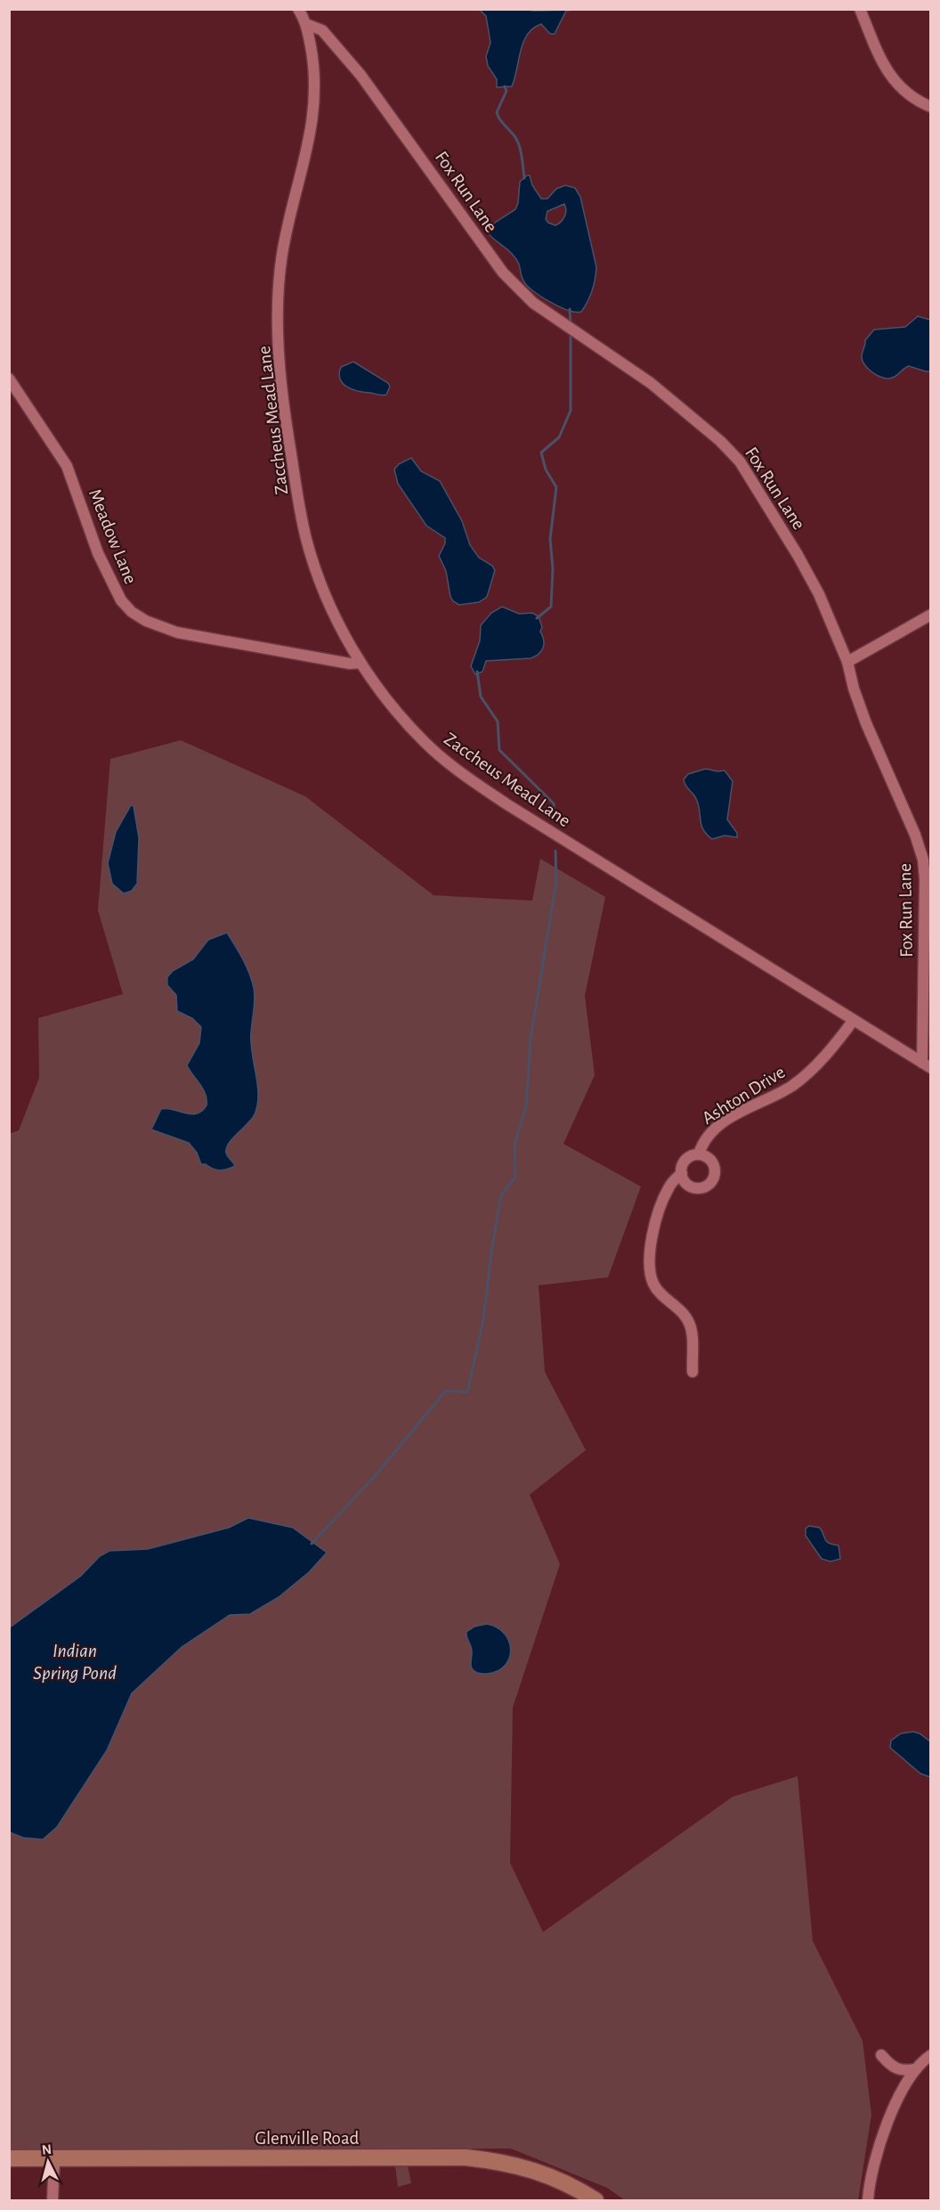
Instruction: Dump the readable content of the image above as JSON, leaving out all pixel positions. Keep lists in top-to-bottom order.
{
  "streets": {
    "main road": ["Glenville Road"],
    "street": [
      "Fox Run Lane",
      "Zaccheus Mead Lane",
      "Meadow Lane",
      "Ashton Drive"
    ]
  },
  "crossings": [
    ["Fox Run Lane", "Zaccheus Mead Lane"],
    ["Zaccheus Mead Lane", "Meadow Lane"],
    ["Zaccheus Mead Lane", "Ashton Drive"]
  ],
  "water": ["Indian Spring Pond"],
  "north": "top"
}
